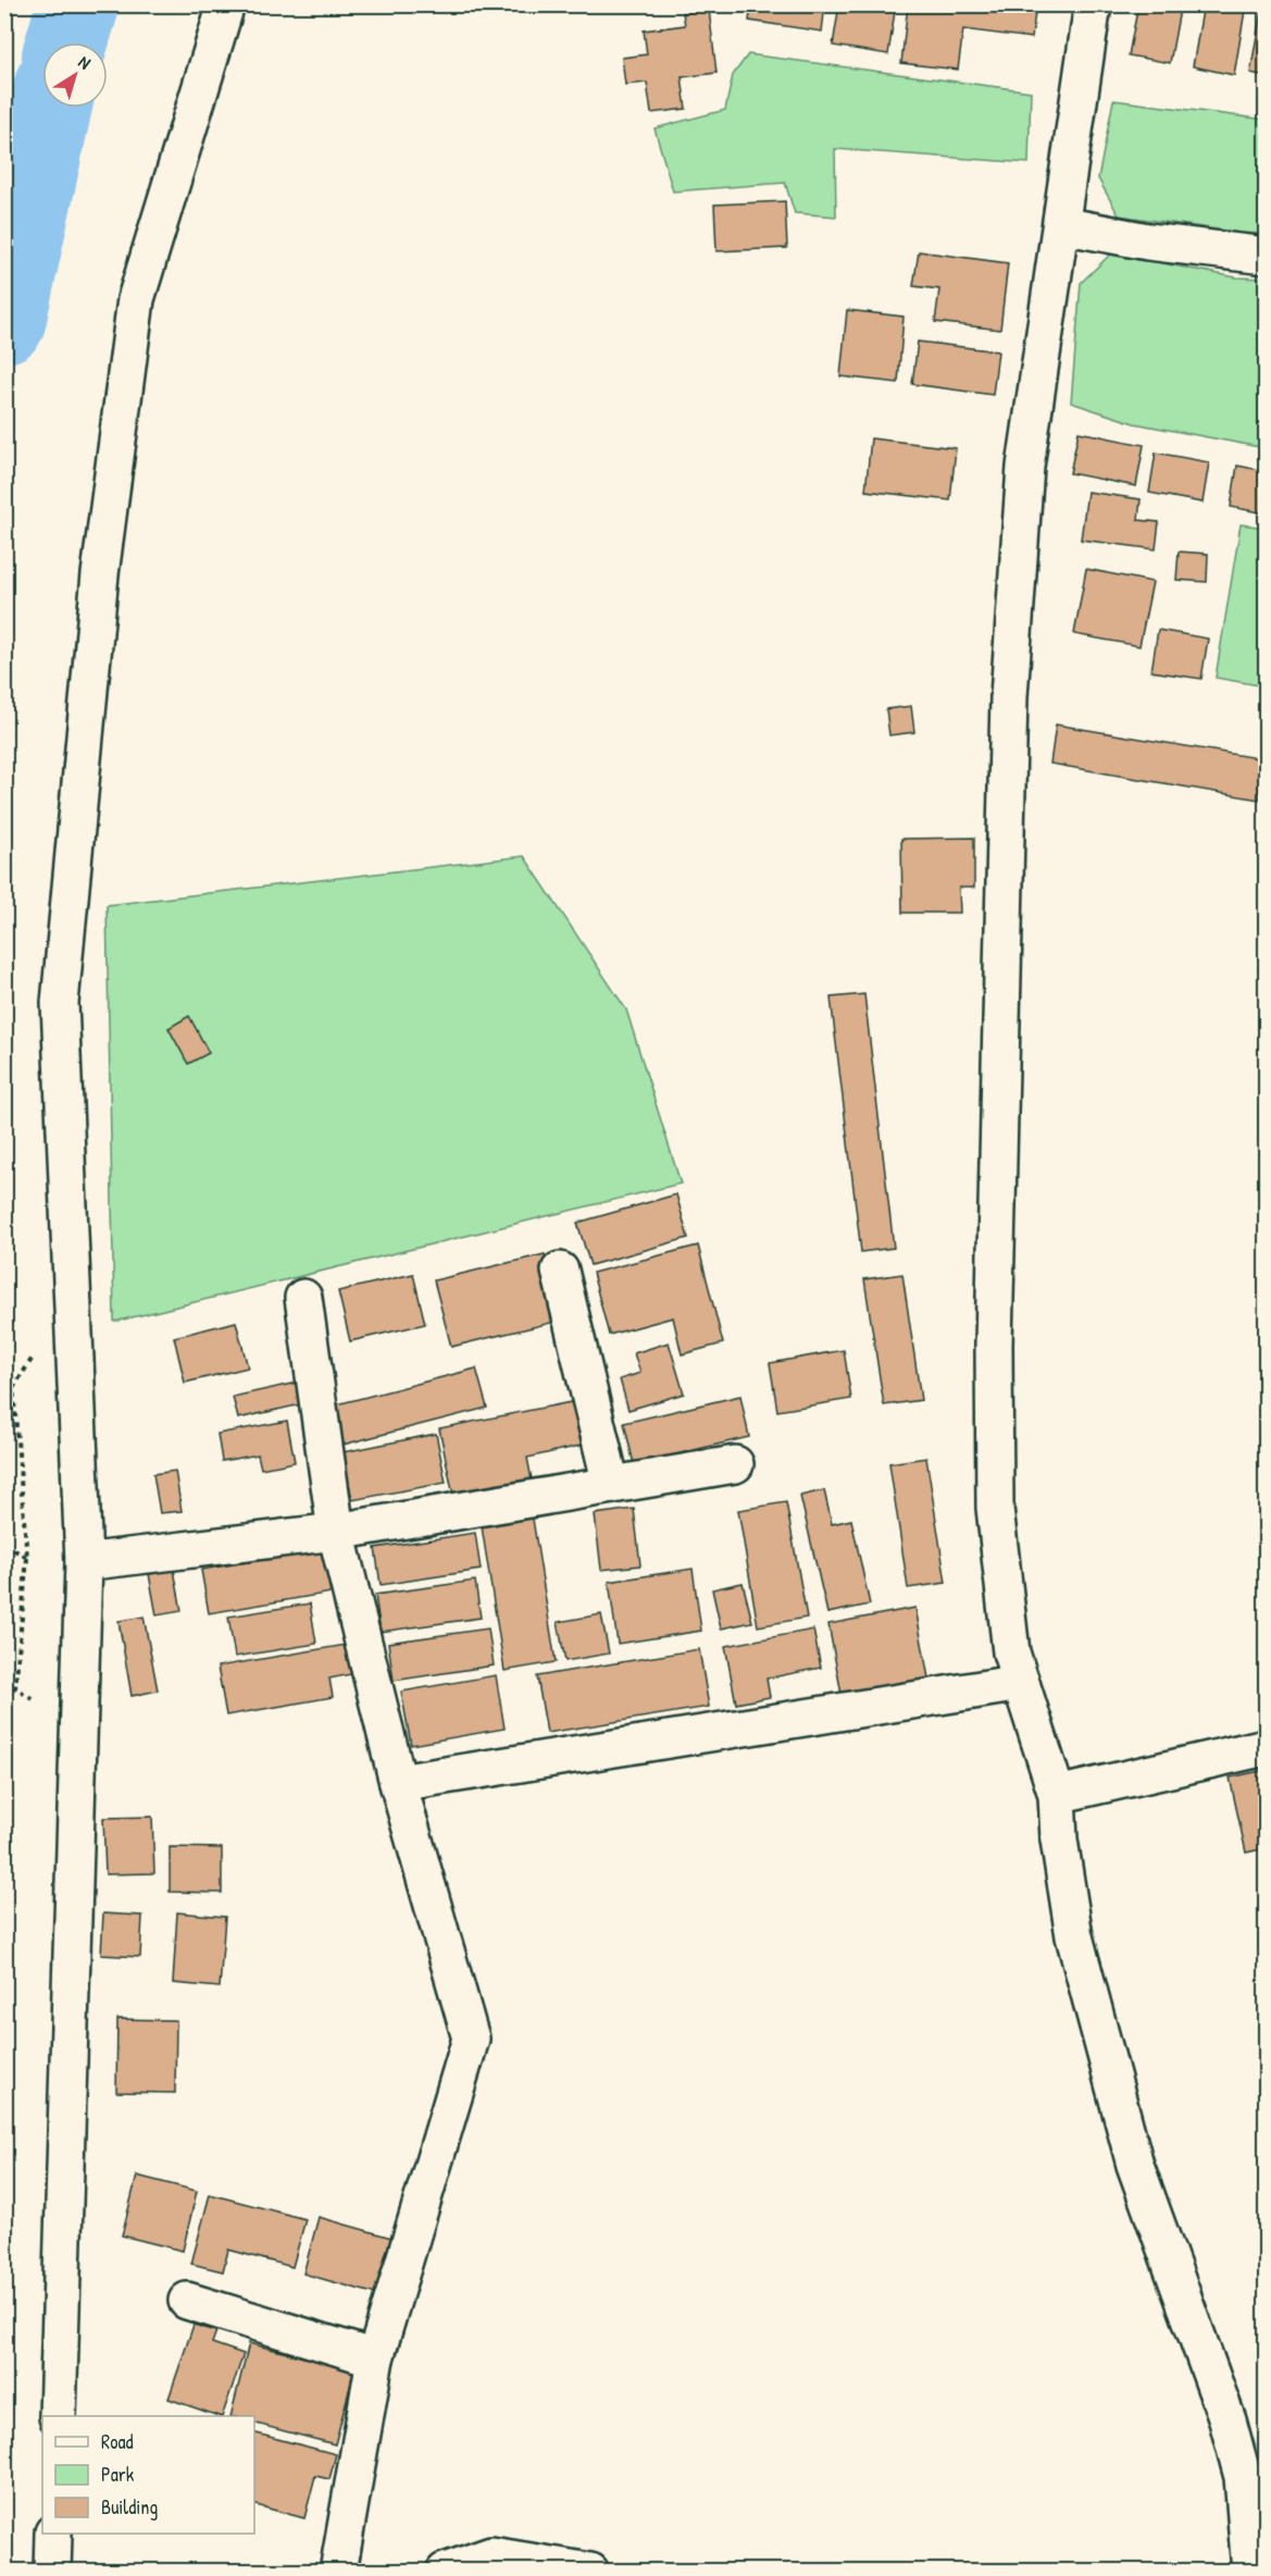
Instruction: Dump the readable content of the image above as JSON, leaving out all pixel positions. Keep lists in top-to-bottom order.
{
  "legend": ["Road", "Park", "Building"],
  "north": "top right"
}
